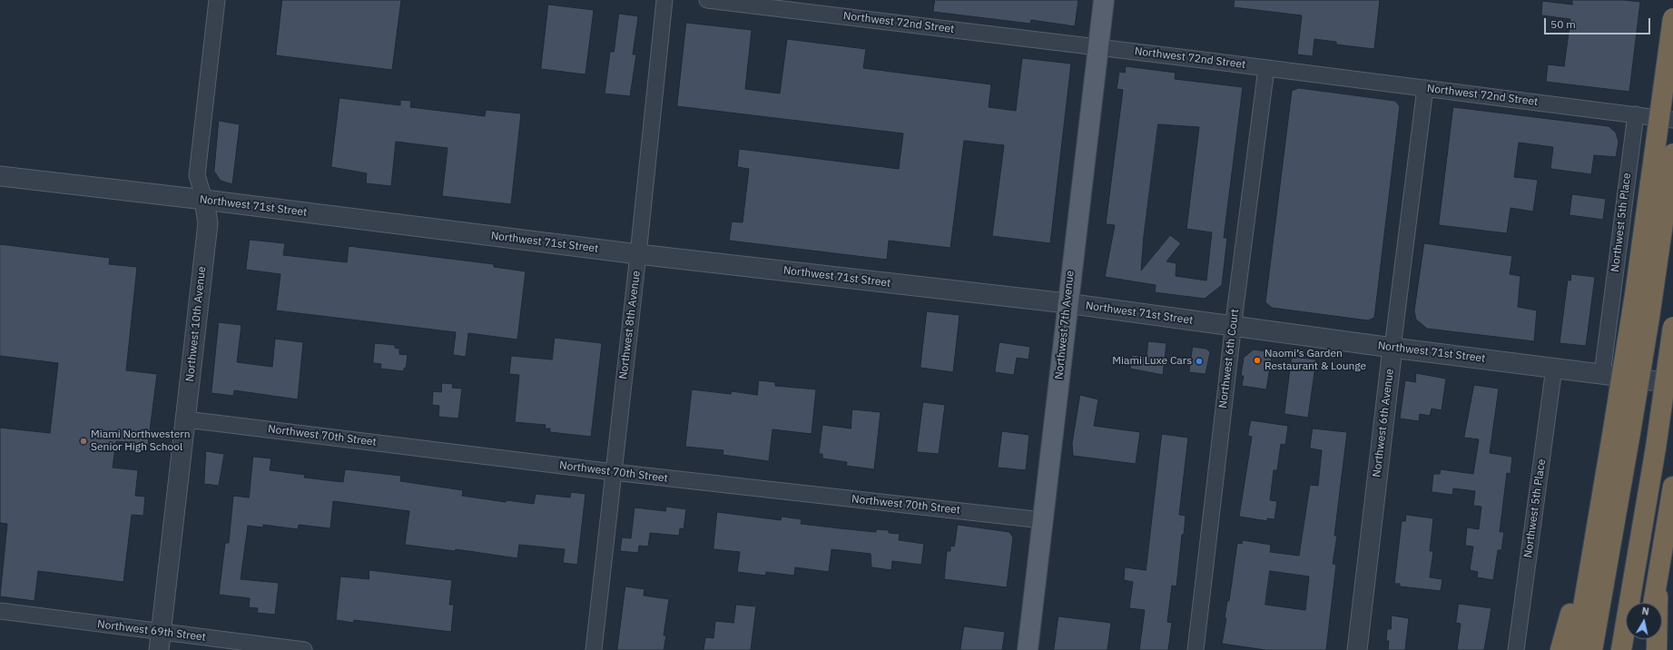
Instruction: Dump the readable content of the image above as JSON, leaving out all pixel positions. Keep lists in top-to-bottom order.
{
  "streets": {
    "main road": ["Northwest 7th Avenue"],
    "street": [
      "Northwest 72nd Street",
      "Northwest 71st Street",
      "Northwest 5th Place",
      "Northwest 10th Avenue",
      "Northwest 8th Avenue",
      "Northwest 6th Court",
      "Northwest 6th Avenue",
      "Northwest 70th Street",
      "Northwest 69th Street"
    ]
  },
  "crossings": [
    ["Northwest 72nd Street", "Northwest 5th Place"],
    ["Northwest 72nd Street", "Northwest 7th Avenue"],
    ["Northwest 72nd Street", "Northwest 6th Court"],
    ["Northwest 72nd Street", "Northwest 6th Avenue"],
    ["Northwest 71st Street", "Northwest 5th Place"],
    ["Northwest 71st Street", "Northwest 10th Avenue"],
    ["Northwest 71st Street", "Northwest 8th Avenue"],
    ["Northwest 71st Street", "Northwest 7th Avenue"],
    ["Northwest 71st Street", "Northwest 6th Court"],
    ["Northwest 71st Street", "Northwest 6th Avenue"],
    ["Northwest 10th Avenue", "Northwest 70th Street"],
    ["Northwest 10th Avenue", "Northwest 69th Street"],
    ["Northwest 8th Avenue", "Northwest 70th Street"],
    ["Northwest 7th Avenue", "Northwest 70th Street"]
  ],
  "places": ["Naomi’s Garden Restaurant & Lounge", "Miami Luxe Cars", "Miami Northwestern Senior High School"],
  "scale_bar": "50 m",
  "north": "top"
}
